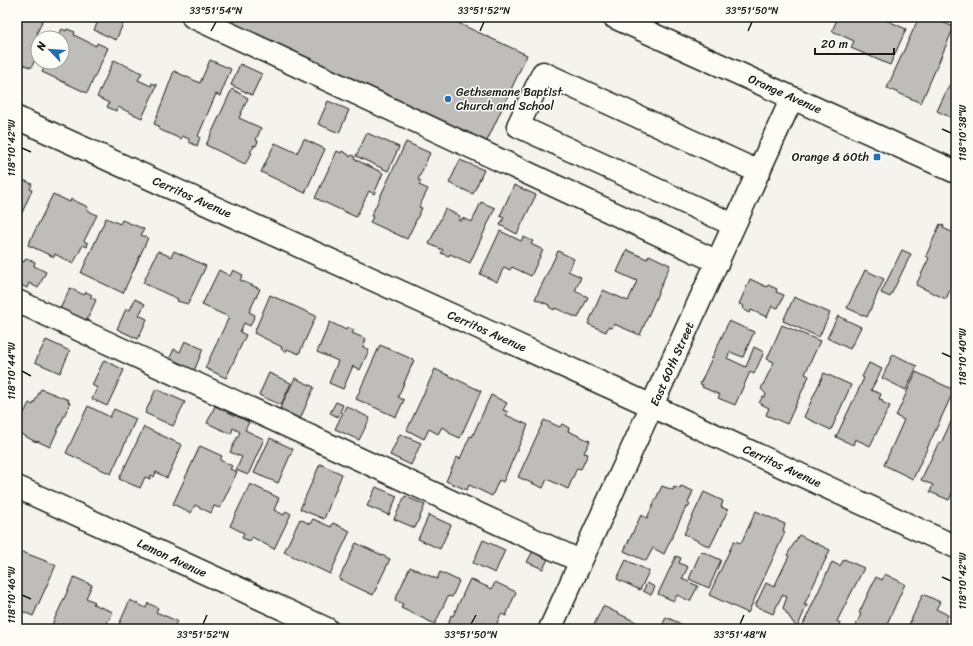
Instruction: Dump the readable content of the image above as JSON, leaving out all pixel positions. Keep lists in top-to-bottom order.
{
  "streets": {
    "street": [
      "Orange Avenue",
      "Cerritos Avenue",
      "East 60th Street",
      "Lemon Avenue"
    ]
  },
  "crossings": [
    ["Orange Avenue", "East 60th Street"],
    ["Cerritos Avenue", "East 60th Street"]
  ],
  "places": {
    "other": ["Gethsemane Baptist Church and School"],
    "transit": ["Orange & 60th"]
  },
  "scale_bar": "20 m",
  "north": "top left",
  "coordinates": [
    "33°51'54\"N",
    "33°51'52\"N",
    "33°51'50\"N",
    "118°10'38\"W",
    "118°10'42\"W",
    "118°10'40\"W",
    "118°10'44\"W",
    "118°10'46\"W",
    "33°51'48\"N"
  ]
}
